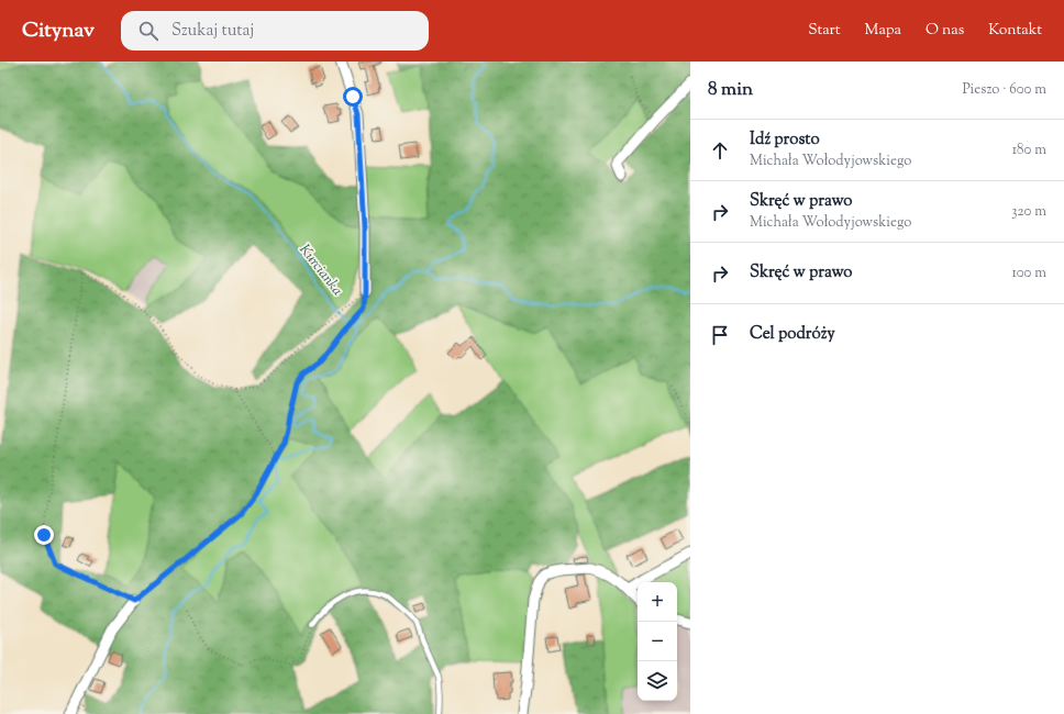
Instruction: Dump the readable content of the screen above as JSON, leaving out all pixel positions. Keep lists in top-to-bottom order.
{
  "water": ["Kurcianka"],
  "page": {
    "header": "Citynav",
    "search": "Szukaj tutaj",
    "nav": [
      "Start",
      "Mapa",
      "O nas",
      "Kontakt"
    ],
    "heading": ["8 min", "Pieszo · 600 m"],
    "list": [
      ["Idź prosto", "Michała Wołodyjowskiego", "180 m"],
      ["Skręć w prawo", "Michała Wołodyjowskiego", "320 m"],
      ["Skręć w prawo", "100 m"],
      "Cel podróży"
    ],
    "map_buttons": ["+", "−"]
  }
}
